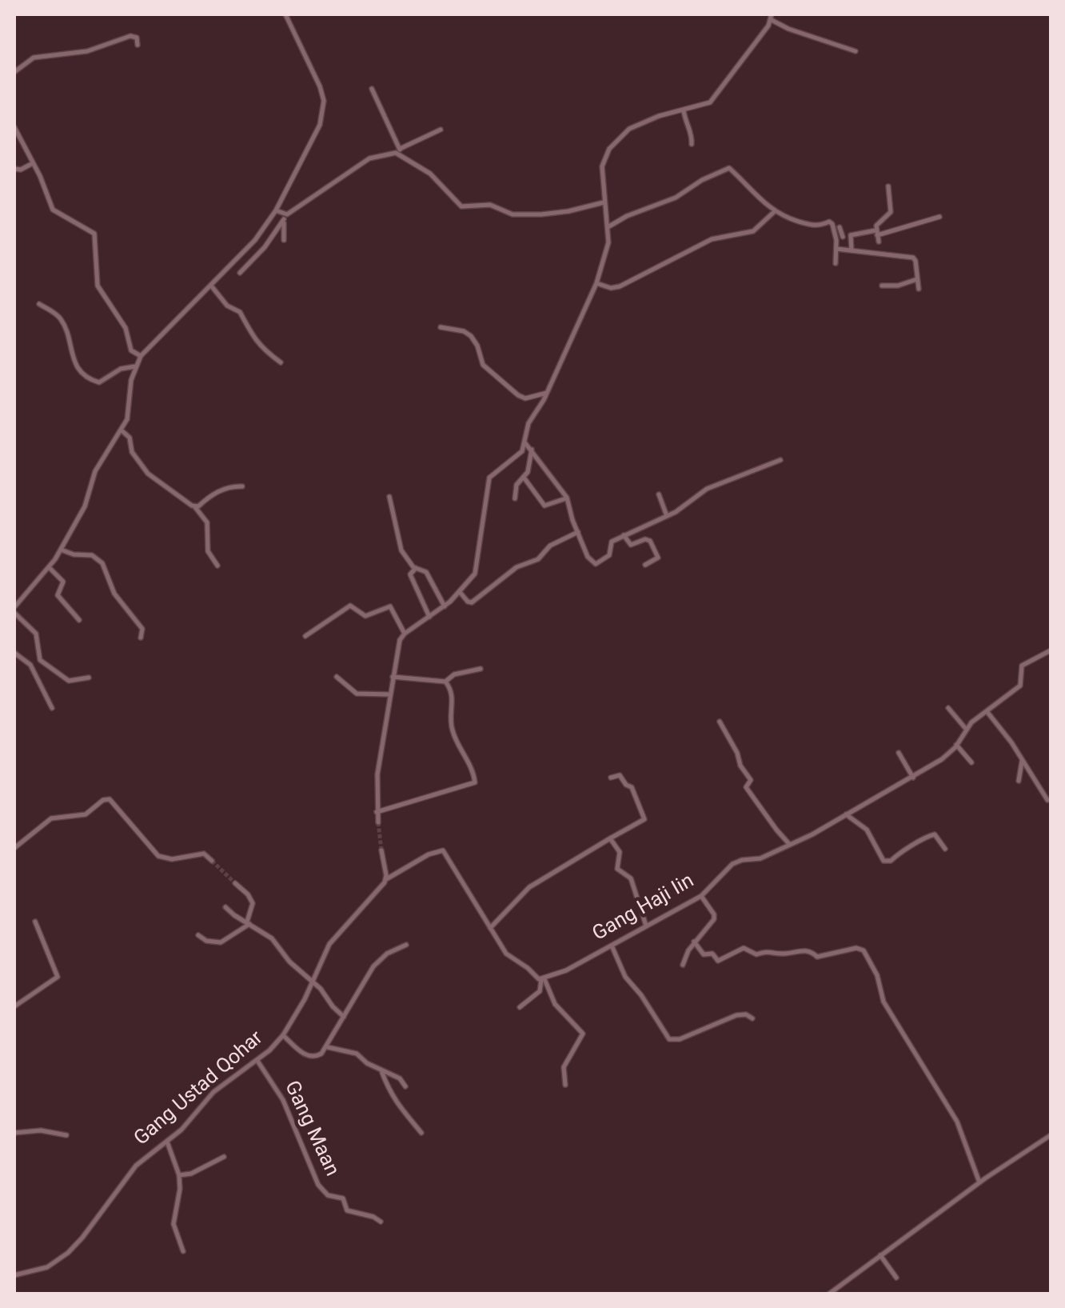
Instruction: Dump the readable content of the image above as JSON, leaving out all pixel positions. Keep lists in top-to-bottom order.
{
  "streets": {
    "street": ["Gang Haji Iin", "Gang Ustad Qohar", "Gang Maan"]
  },
  "crossings": [
    ["Gang Ustad Qohar", "Gang Maan"]
  ]
}
